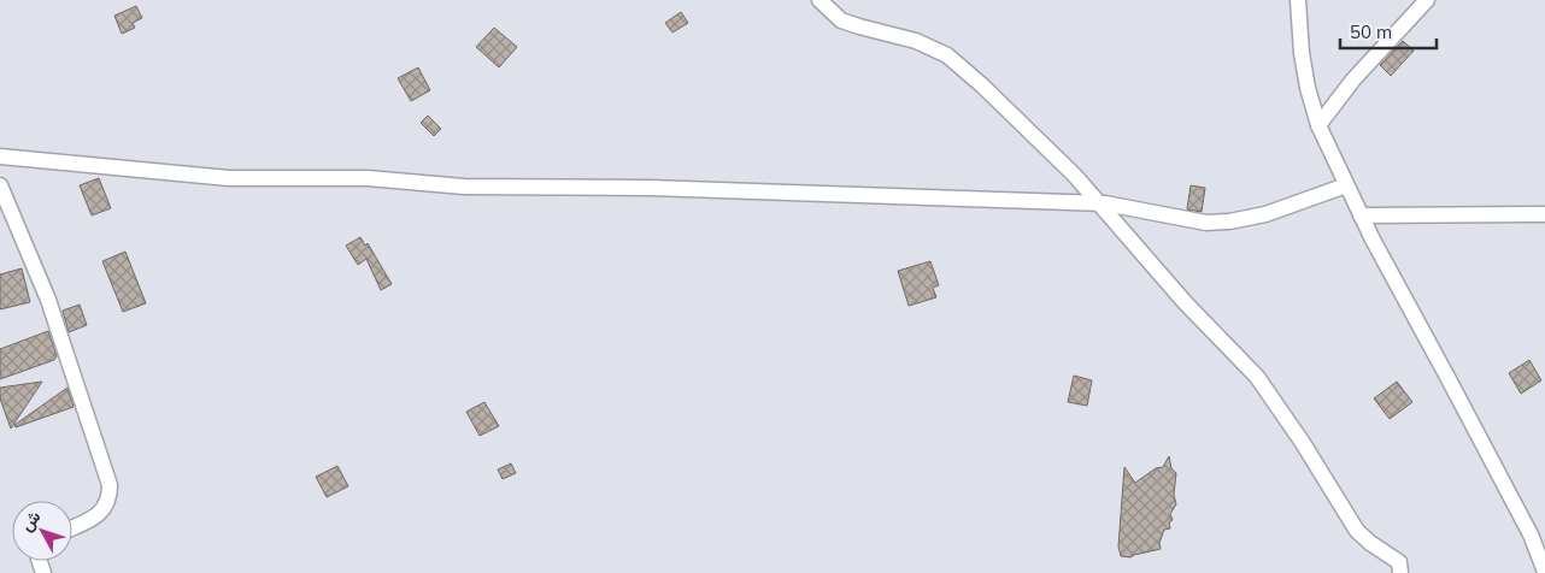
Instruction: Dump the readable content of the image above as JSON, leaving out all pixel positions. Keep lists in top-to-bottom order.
{
  "scale_bar": "50 m",
  "north": "top left"
}
